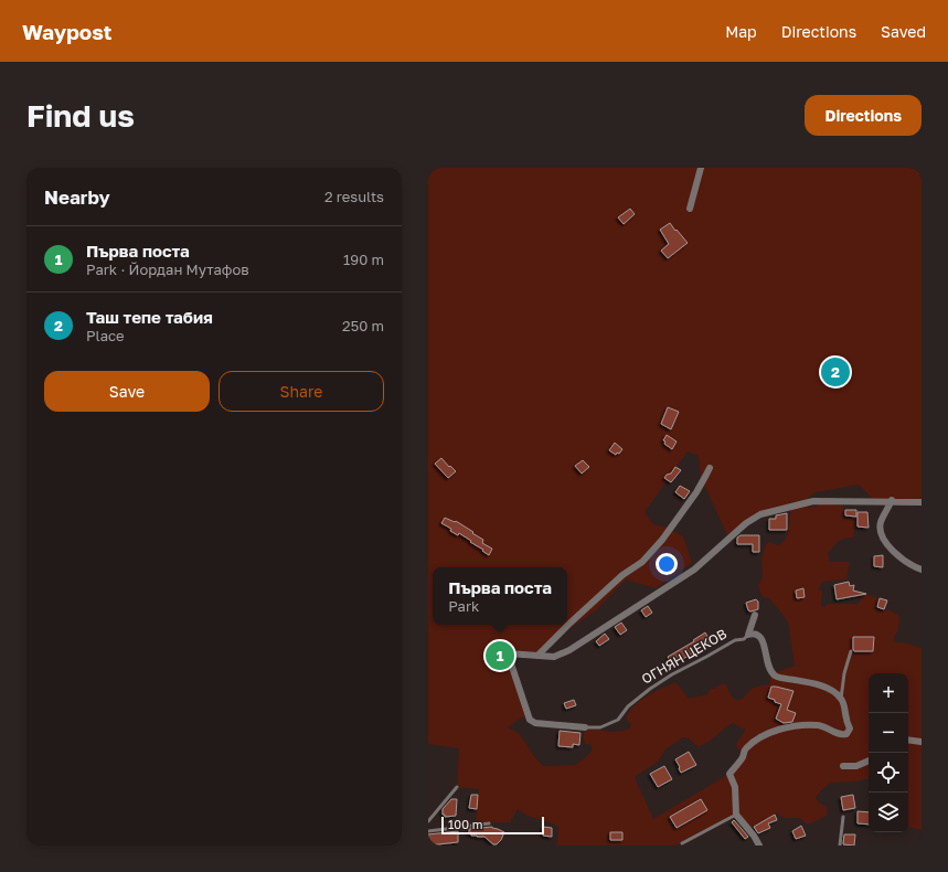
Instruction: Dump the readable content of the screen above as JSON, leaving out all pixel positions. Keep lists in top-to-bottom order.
{
  "streets": {
    "street": ["ОГНЯН ЦЕКОВ"]
  },
  "scale_bar": "100 m",
  "page": {
    "header": "Waypost",
    "nav": ["Map", "Directions", "Saved"],
    "buttons": [
      "Directions",
      ["Save", "Share"]
    ],
    "title": "Find us",
    "heading": ["Nearby", "2 results"],
    "list": [
      {
        "mark": "1",
        "name": "Първа поста",
        "note": "Park · Йордан Мутафов",
        "value": "190 m"
      },
      {
        "mark": "2",
        "name": "Таш тепе табия",
        "note": "Place",
        "value": "250 m"
      }
    ],
    "pins": ["2", "1"],
    "popup": ["Първа поста", "Park"],
    "map_buttons": ["+", "−"],
    "scale": "100 m"
  }
}
